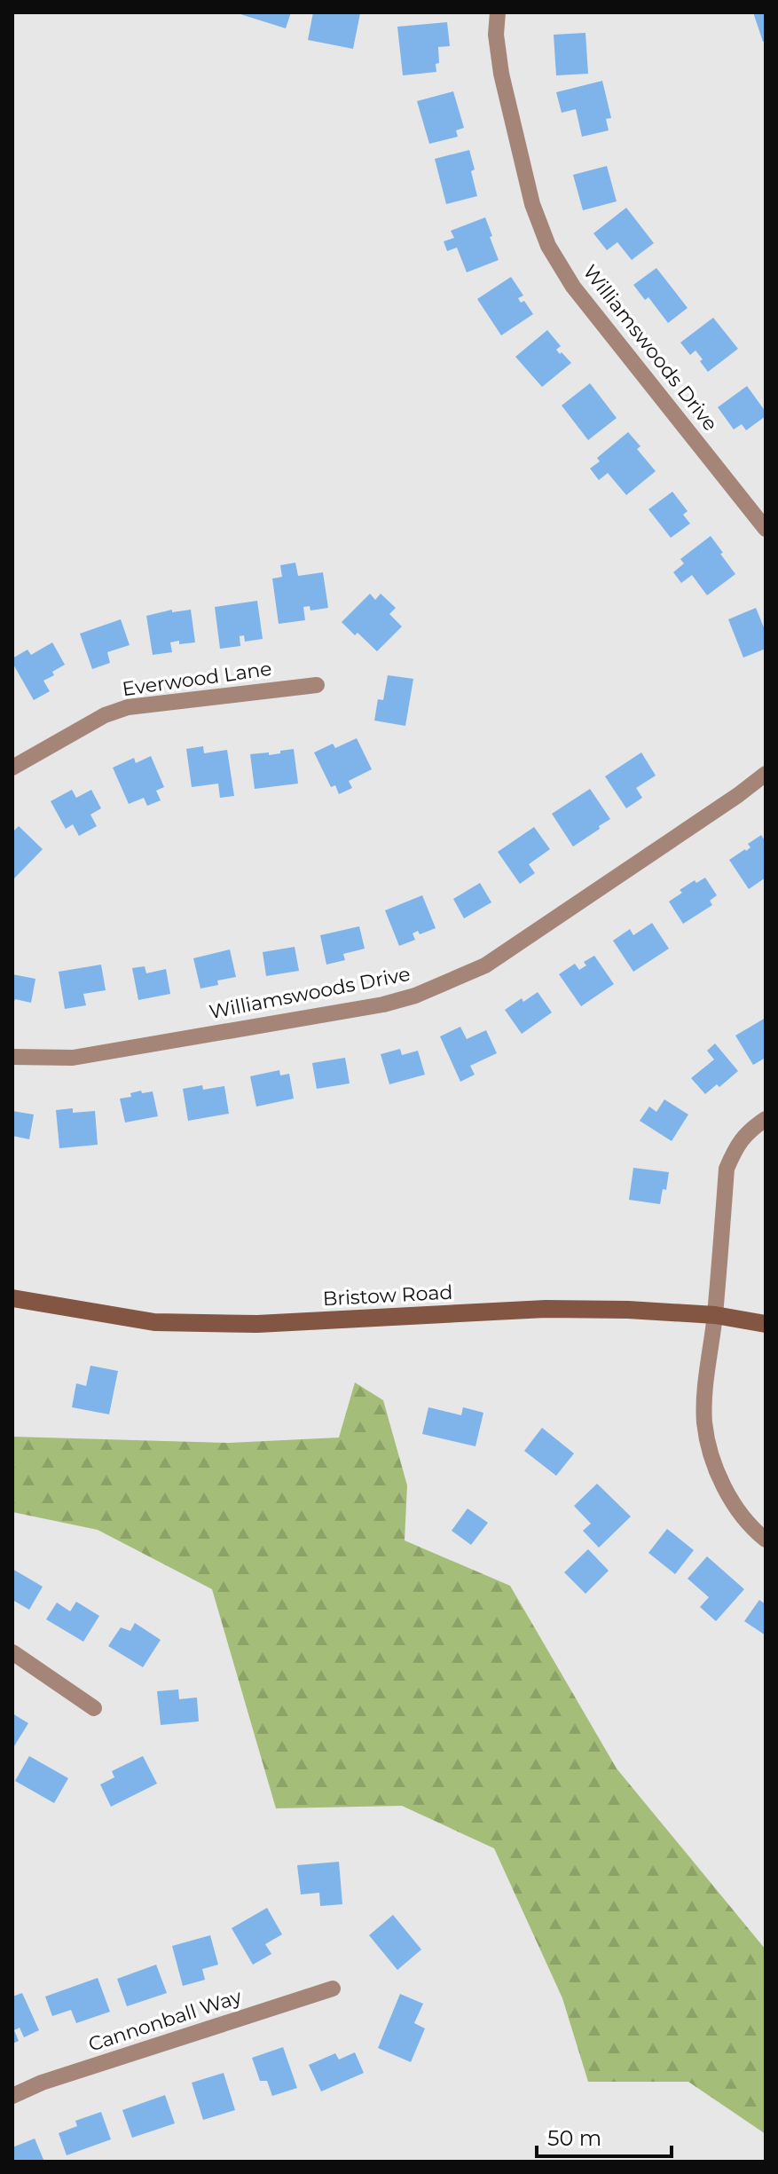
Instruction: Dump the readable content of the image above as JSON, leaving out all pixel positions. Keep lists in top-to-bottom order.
{
  "streets": {
    "main road": ["Bristow Road"],
    "street": ["Williamswoods Drive", "Everwood Lane", "Cannonball Way"]
  },
  "scale_bar": "50 m"
}
